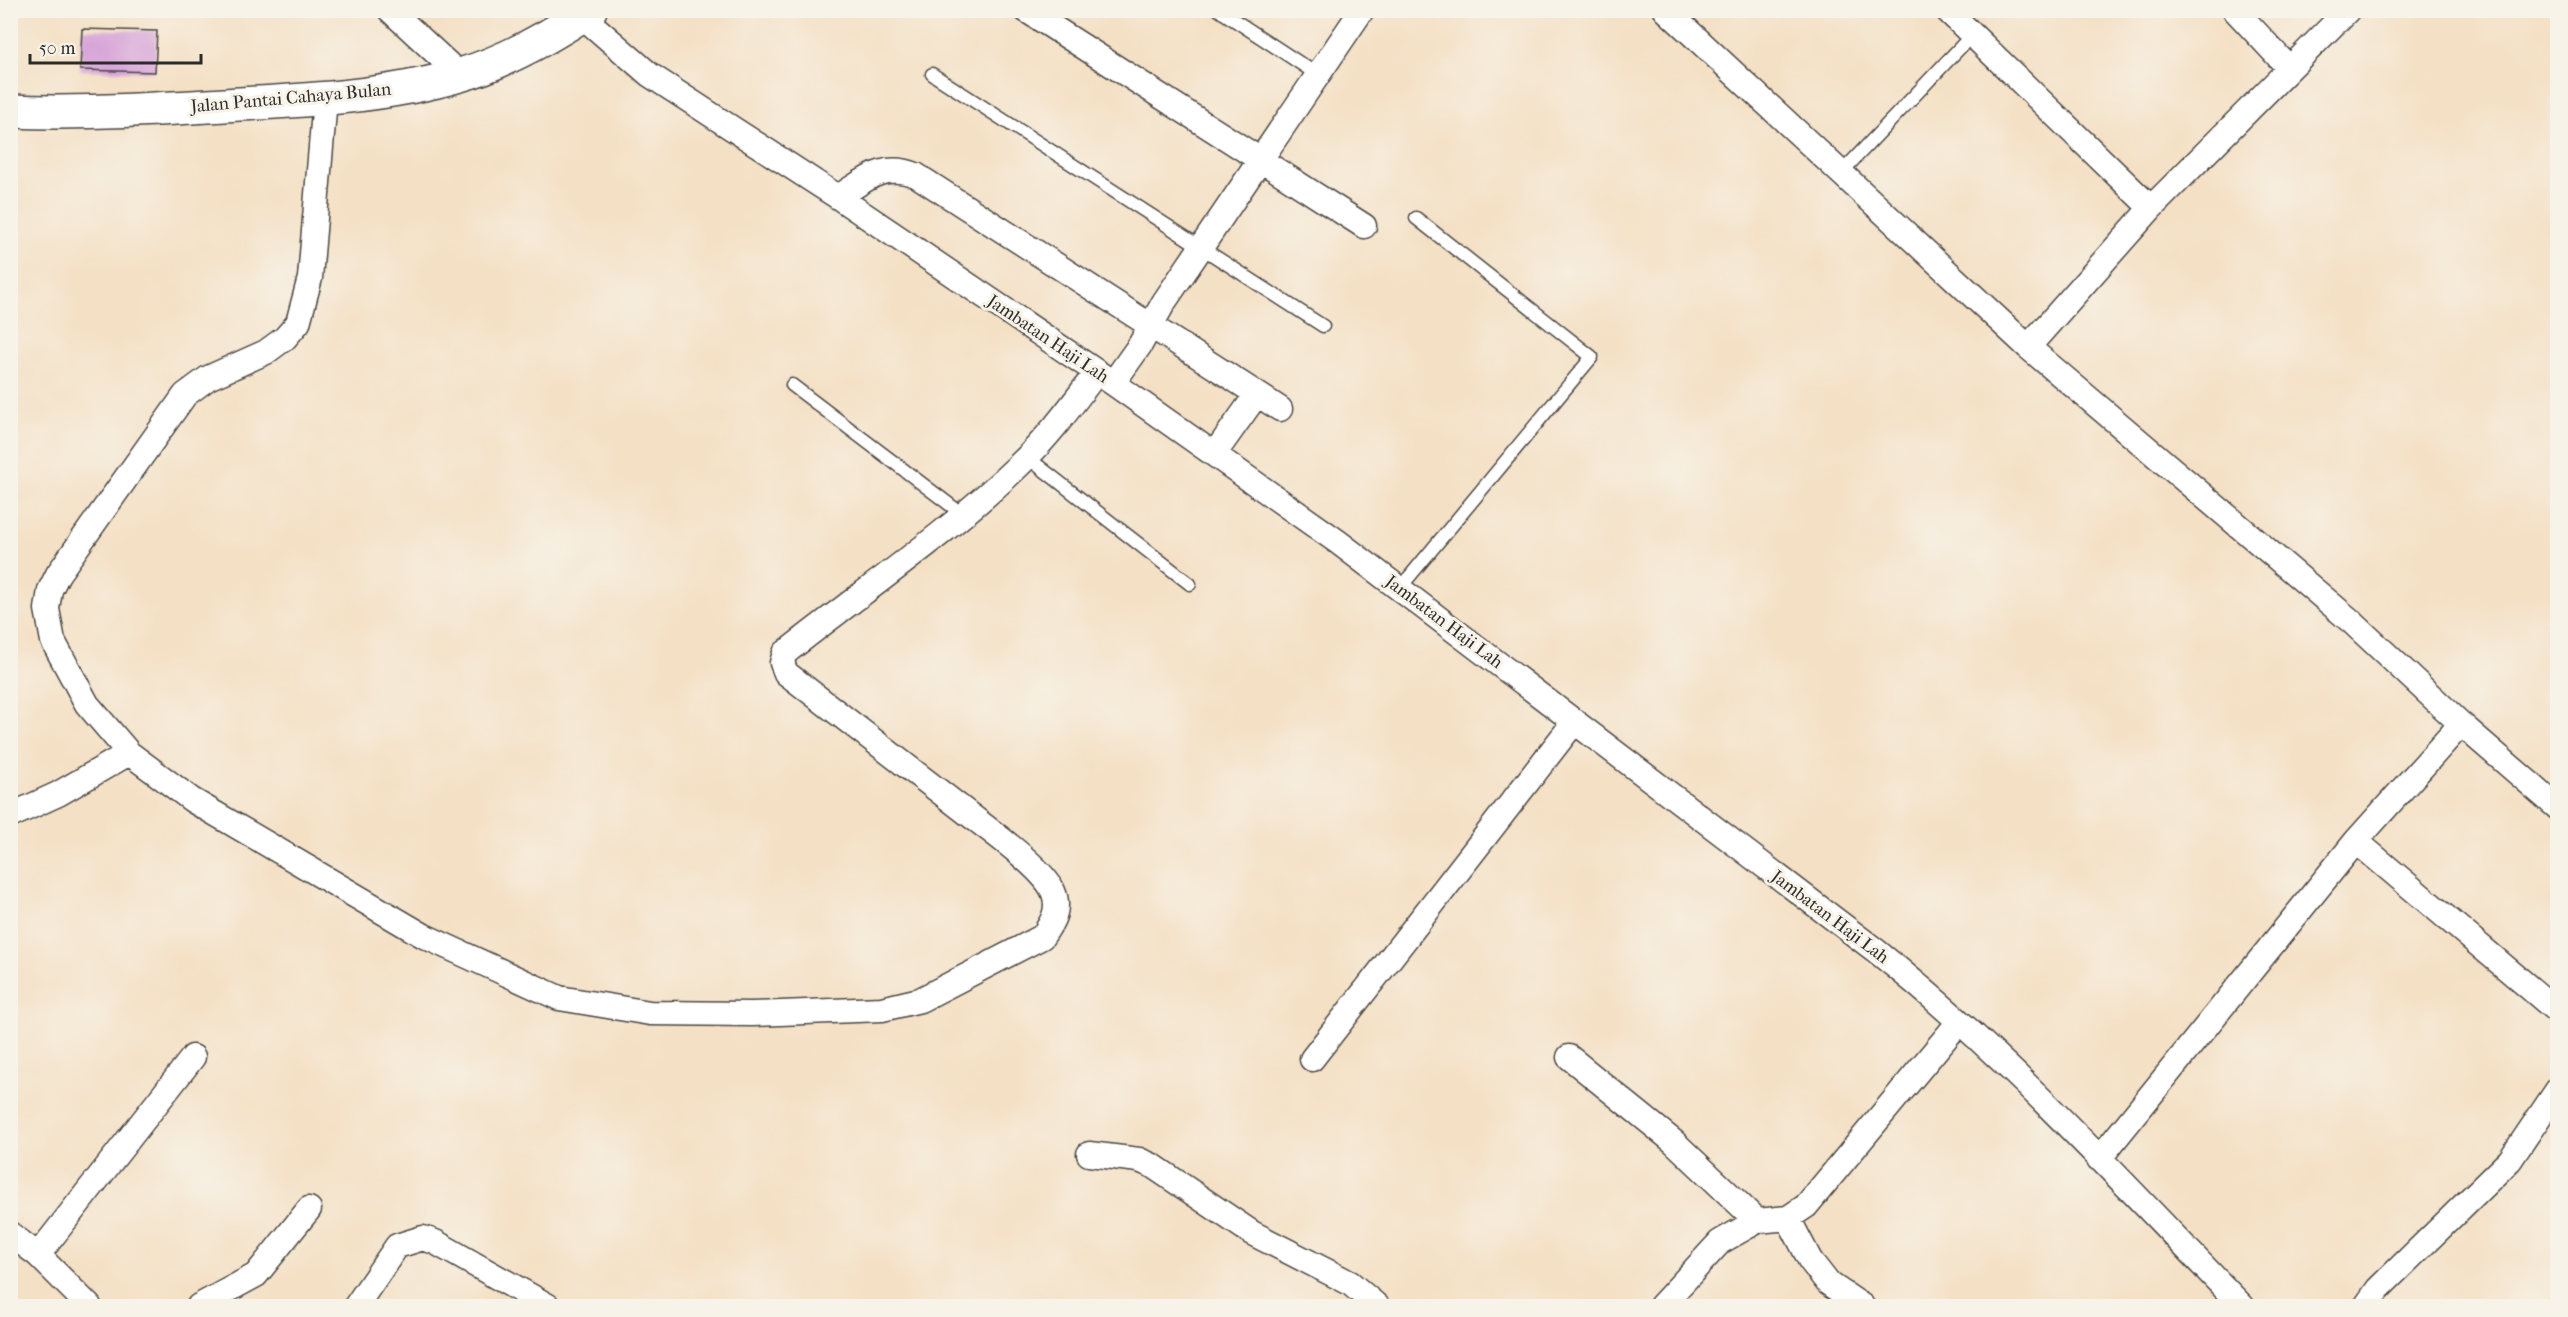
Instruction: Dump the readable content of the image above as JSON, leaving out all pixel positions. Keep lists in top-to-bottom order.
{
  "streets": {
    "street": ["Jalan Pantai Cahaya Bulan", "Jambatan Haji Lah"]
  },
  "crossings": [
    ["Jalan Pantai Cahaya Bulan", "Jambatan Haji Lah"]
  ],
  "scale_bar": "50 m"
}
